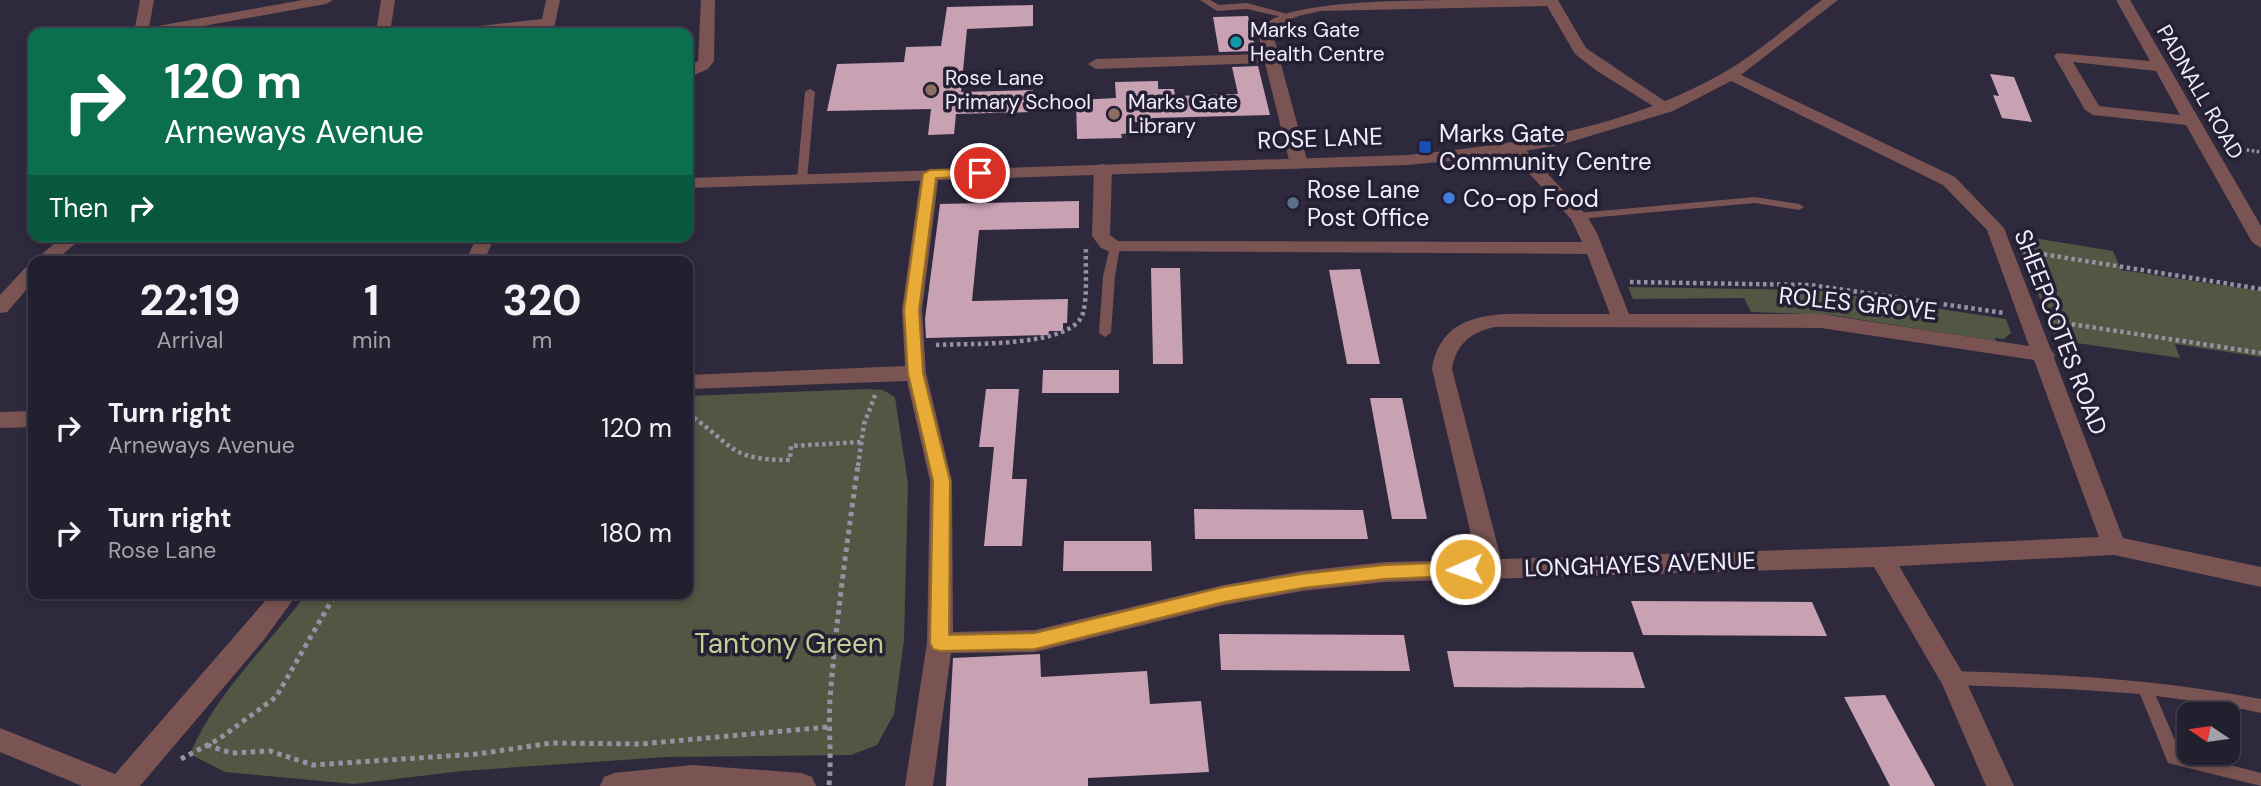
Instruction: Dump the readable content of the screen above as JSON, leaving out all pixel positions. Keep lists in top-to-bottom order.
{
  "streets": {
    "street": [
      "PADNALL ROAD",
      "ROSE LANE",
      "ROLES GROVE",
      "SHEEPCOTES ROAD",
      "LONGHAYES AVENUE"
    ]
  },
  "crossings": [
    ["ROSE LANE", "SHEEPCOTES ROAD"],
    ["ROLES GROVE", "SHEEPCOTES ROAD"],
    ["ROLES GROVE", "LONGHAYES AVENUE"],
    ["SHEEPCOTES ROAD", "LONGHAYES AVENUE"]
  ],
  "parks": ["Tantony Green"],
  "places": {
    "other": [
      "Marks Gate Health Centre",
      "Rose Lane Primary School",
      "Marks Gate Library",
      "Co-op Food",
      "Rose Lane Post Office"
    ],
    "transit": ["Marks Gate Community Centre"]
  },
  "north": "left",
  "page": {
    "turn": ["120 m", "Arneways Avenue"],
    "then": "Then",
    "eta": [
      "22:19",
      "Arrival",
      "1",
      "min",
      "320",
      "m"
    ],
    "list": [
      {
        "name": "Turn right",
        "note": "Arneways Avenue",
        "value": "120 m"
      },
      {
        "name": "Turn right",
        "note": "Rose Lane",
        "value": "180 m"
      }
    ]
  }
}
